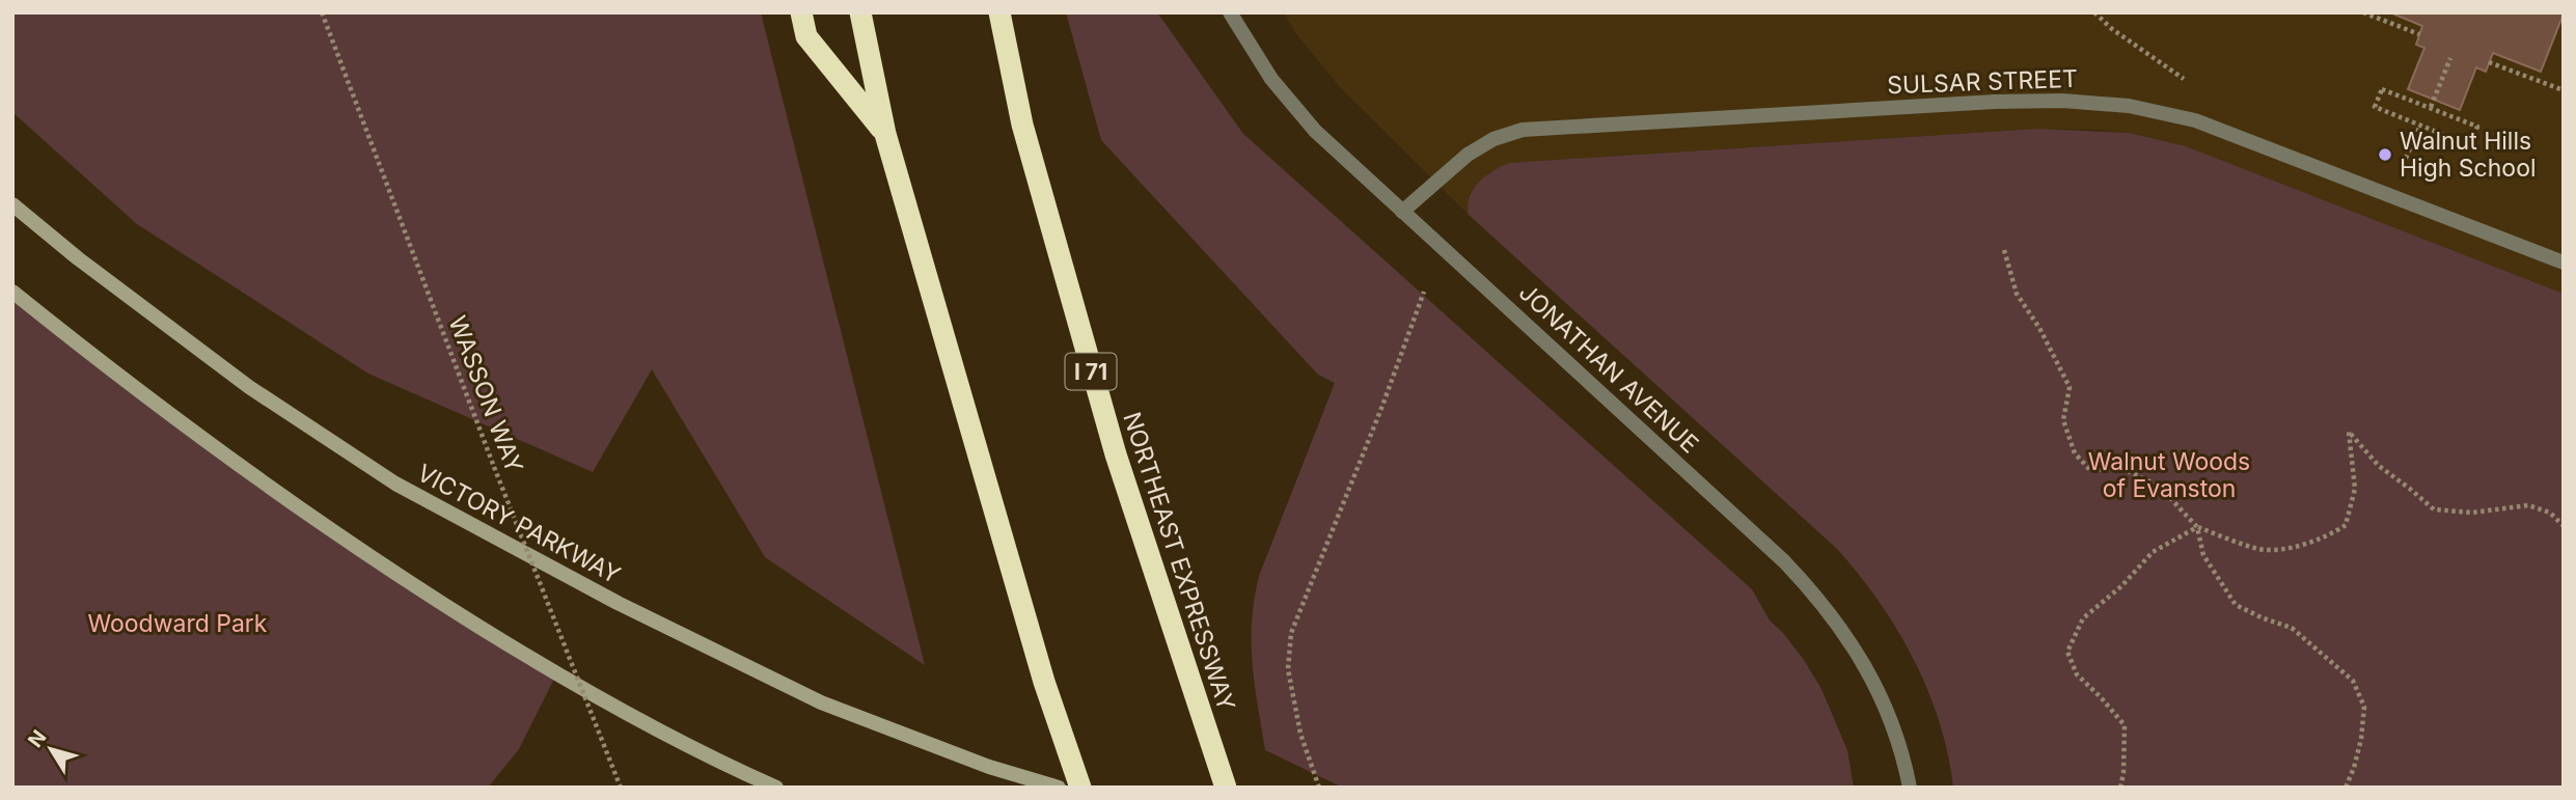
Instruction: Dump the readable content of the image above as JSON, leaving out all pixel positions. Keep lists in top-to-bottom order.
{
  "streets": {
    "highway": ["I 71", "NORTHEAST EXPRESSWAY"],
    "street": ["SULSAR STREET", "JONATHAN AVENUE", "VICTORY PARKWAY"],
    "path": ["WASSON WAY"]
  },
  "crossings": [
    ["SULSAR STREET", "JONATHAN AVENUE"]
  ],
  "parks": ["Walnut Woods of Evanston", "Woodward Park"],
  "places": ["Walnut Hills High School"],
  "north": "top left"
}
